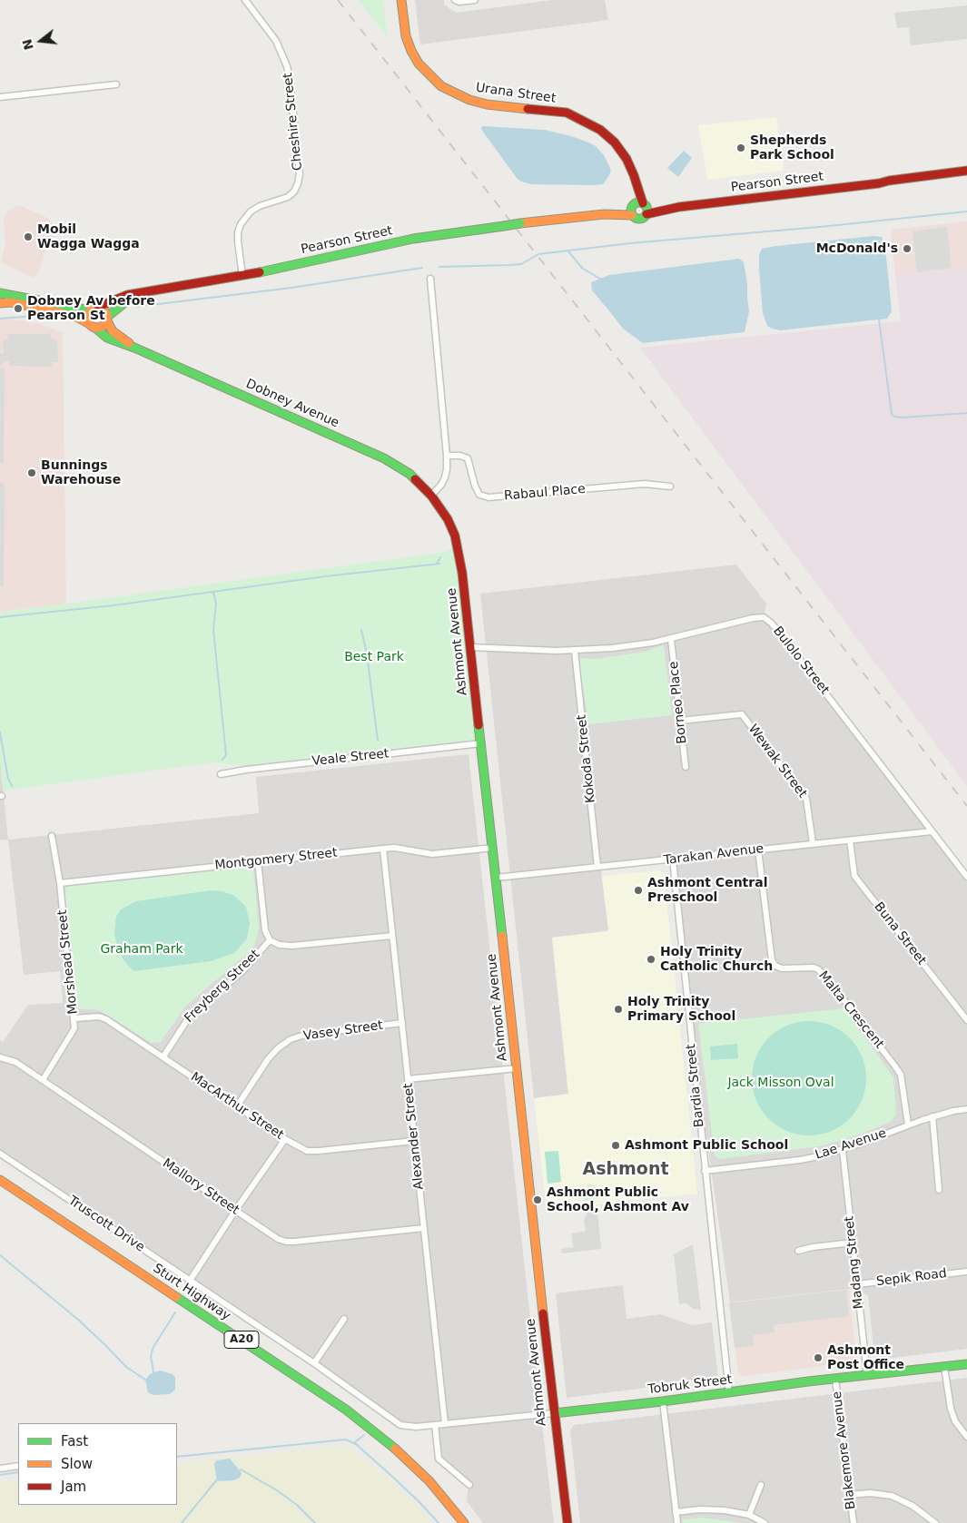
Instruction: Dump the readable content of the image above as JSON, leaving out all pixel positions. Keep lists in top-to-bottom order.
{
  "streets": {
    "main road": [
      "Urana Street",
      "Pearson Street",
      "Dobney Avenue",
      "Ashmont Avenue",
      "Sturt Highway",
      "A20",
      "Tobruk Street"
    ],
    "street": [
      "Cheshire Street",
      "Rabaul Place",
      "Bulolo Street",
      "Borneo Place",
      "Veale Street",
      "Kokoda Street",
      "Wewak Street",
      "Tarakan Avenue",
      "Montgomery Street",
      "Buna Street",
      "Morshead Street",
      "Freyberg Street",
      "Malta Crescent",
      "Vasey Street",
      "Bardia Street",
      "MacArthur Street",
      "Alexander Street",
      "Lae Avenue",
      "Mallory Street",
      "Truscott Drive",
      "Madang Street",
      "Sepik Road",
      "Blakemore Avenue"
    ]
  },
  "crossings": [
    ["Urana Street", "Pearson Street"],
    ["Cheshire Street", "Pearson Street"],
    ["Pearson Street", "Dobney Avenue"],
    ["Dobney Avenue", "Ashmont Avenue"],
    ["Ashmont Avenue", "Bulolo Street"],
    ["Ashmont Avenue", "Veale Street"],
    ["Ashmont Avenue", "Tarakan Avenue"],
    ["Ashmont Avenue", "Montgomery Street"],
    ["Ashmont Avenue", "Tobruk Street"],
    ["Bulolo Street", "Borneo Place"],
    ["Bulolo Street", "Kokoda Street"],
    ["Bulolo Street", "Tarakan Avenue"],
    ["Borneo Place", "Wewak Street"],
    ["Kokoda Street", "Tarakan Avenue"],
    ["Wewak Street", "Tarakan Avenue"],
    ["Tarakan Avenue", "Buna Street"],
    ["Tarakan Avenue", "Malta Crescent"],
    ["Tarakan Avenue", "Bardia Street"],
    ["Montgomery Street", "Morshead Street"],
    ["Montgomery Street", "Freyberg Street"],
    ["Montgomery Street", "Alexander Street"],
    ["Morshead Street", "MacArthur Street"],
    ["Morshead Street", "Mallory Street"],
    ["Freyberg Street", "MacArthur Street"],
    ["Malta Crescent", "Lae Avenue"],
    ["Vasey Street", "MacArthur Street"],
    ["Vasey Street", "Alexander Street"],
    ["Bardia Street", "Lae Avenue"],
    ["Bardia Street", "Tobruk Street"],
    ["MacArthur Street", "Alexander Street"],
    ["Alexander Street", "Mallory Street"],
    ["Alexander Street", "Tobruk Street"],
    ["Lae Avenue", "Madang Street"],
    ["Truscott Drive", "Tobruk Street"],
    ["Madang Street", "Sepik Road"],
    ["Madang Street", "Tobruk Street"],
    ["Tobruk Street", "Blakemore Avenue"]
  ],
  "districts": ["Ashmont"],
  "parks": ["Best Park", "Graham Park", "Jack Misson Oval"],
  "places": [
    "Shepherds Park School",
    "Mobil Wagga Wagga",
    "McDonald's",
    "Dobney Av before Pearson St",
    "Bunnings Warehouse",
    "Ashmont Central Preschool",
    "Holy Trinity Catholic Church",
    "Holy Trinity Primary School",
    "Ashmont Public School",
    "Ashmont Public School, Ashmont Av",
    "Ashmont Post Office"
  ],
  "legend": ["Fast", "Slow", "Jam"],
  "north": "left"
}
